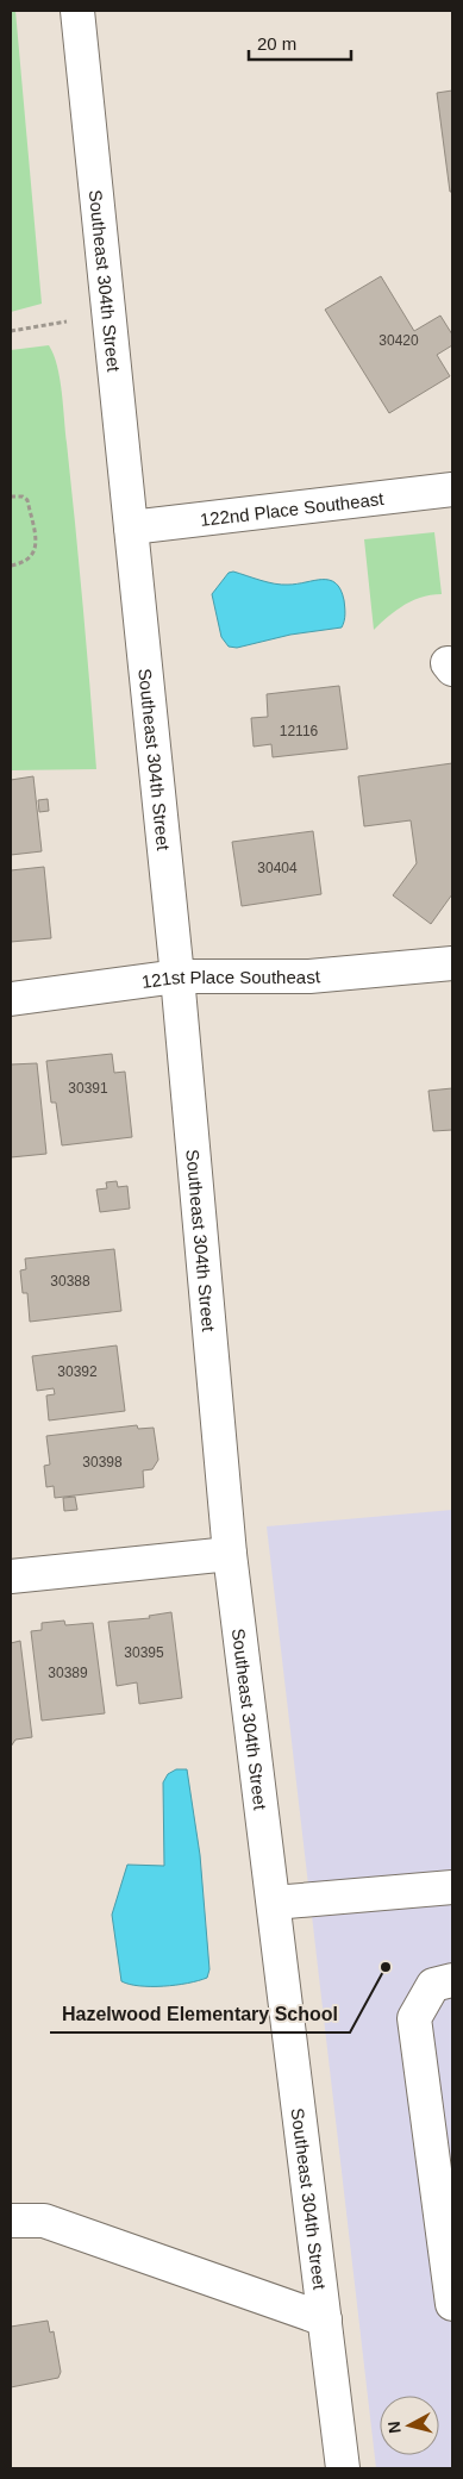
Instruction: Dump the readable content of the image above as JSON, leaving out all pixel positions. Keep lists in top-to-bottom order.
{
  "streets": {
    "street": ["Southeast 304th Street", "122nd Place Southeast", "121st Place Southeast"]
  },
  "crossings": [
    ["Southeast 304th Street", "122nd Place Southeast"],
    ["Southeast 304th Street", "121st Place Southeast"]
  ],
  "places": ["Hazelwood Elementary School"],
  "house_numbers": [
    "30420",
    "12116",
    "30404",
    "30391",
    "30388",
    "30392",
    "30398",
    "30395",
    "30389"
  ],
  "scale_bar": "20 m",
  "north": "left"
}
